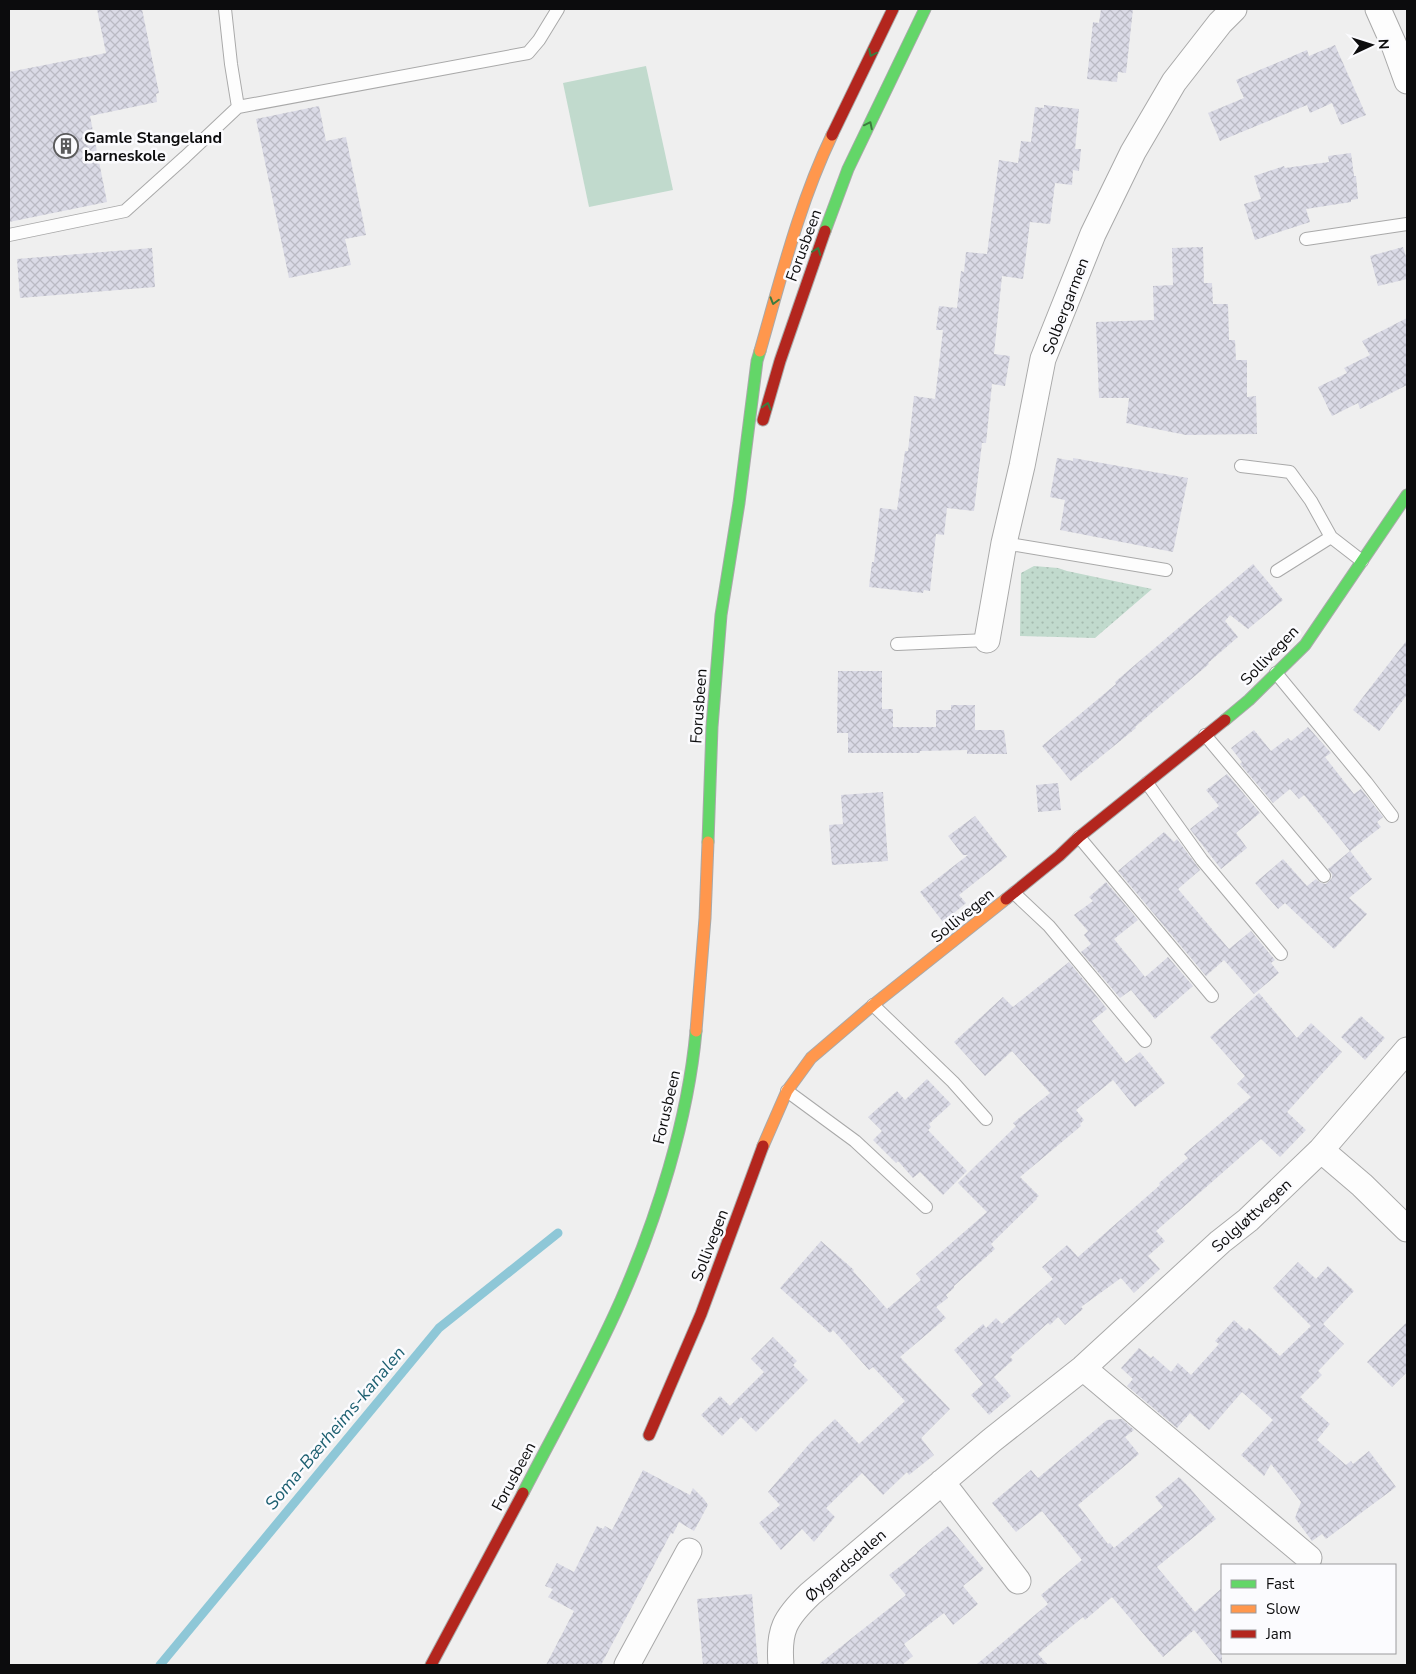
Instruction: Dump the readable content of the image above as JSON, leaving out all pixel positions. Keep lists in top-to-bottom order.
{
  "streets": {
    "main road": ["Forusbeen", "Sollivegen"],
    "street": ["Solbergarmen", "Solgløttvegen", "Øygardsdalen"]
  },
  "crossings": [
    ["Solgløttvegen", "Øygardsdalen"]
  ],
  "water": ["Soma-Bærheims-kanalen"],
  "places": {
    "building": ["Gamle Stangeland barneskole"]
  },
  "legend": ["Fast", "Slow", "Jam"],
  "north": "right"
}
